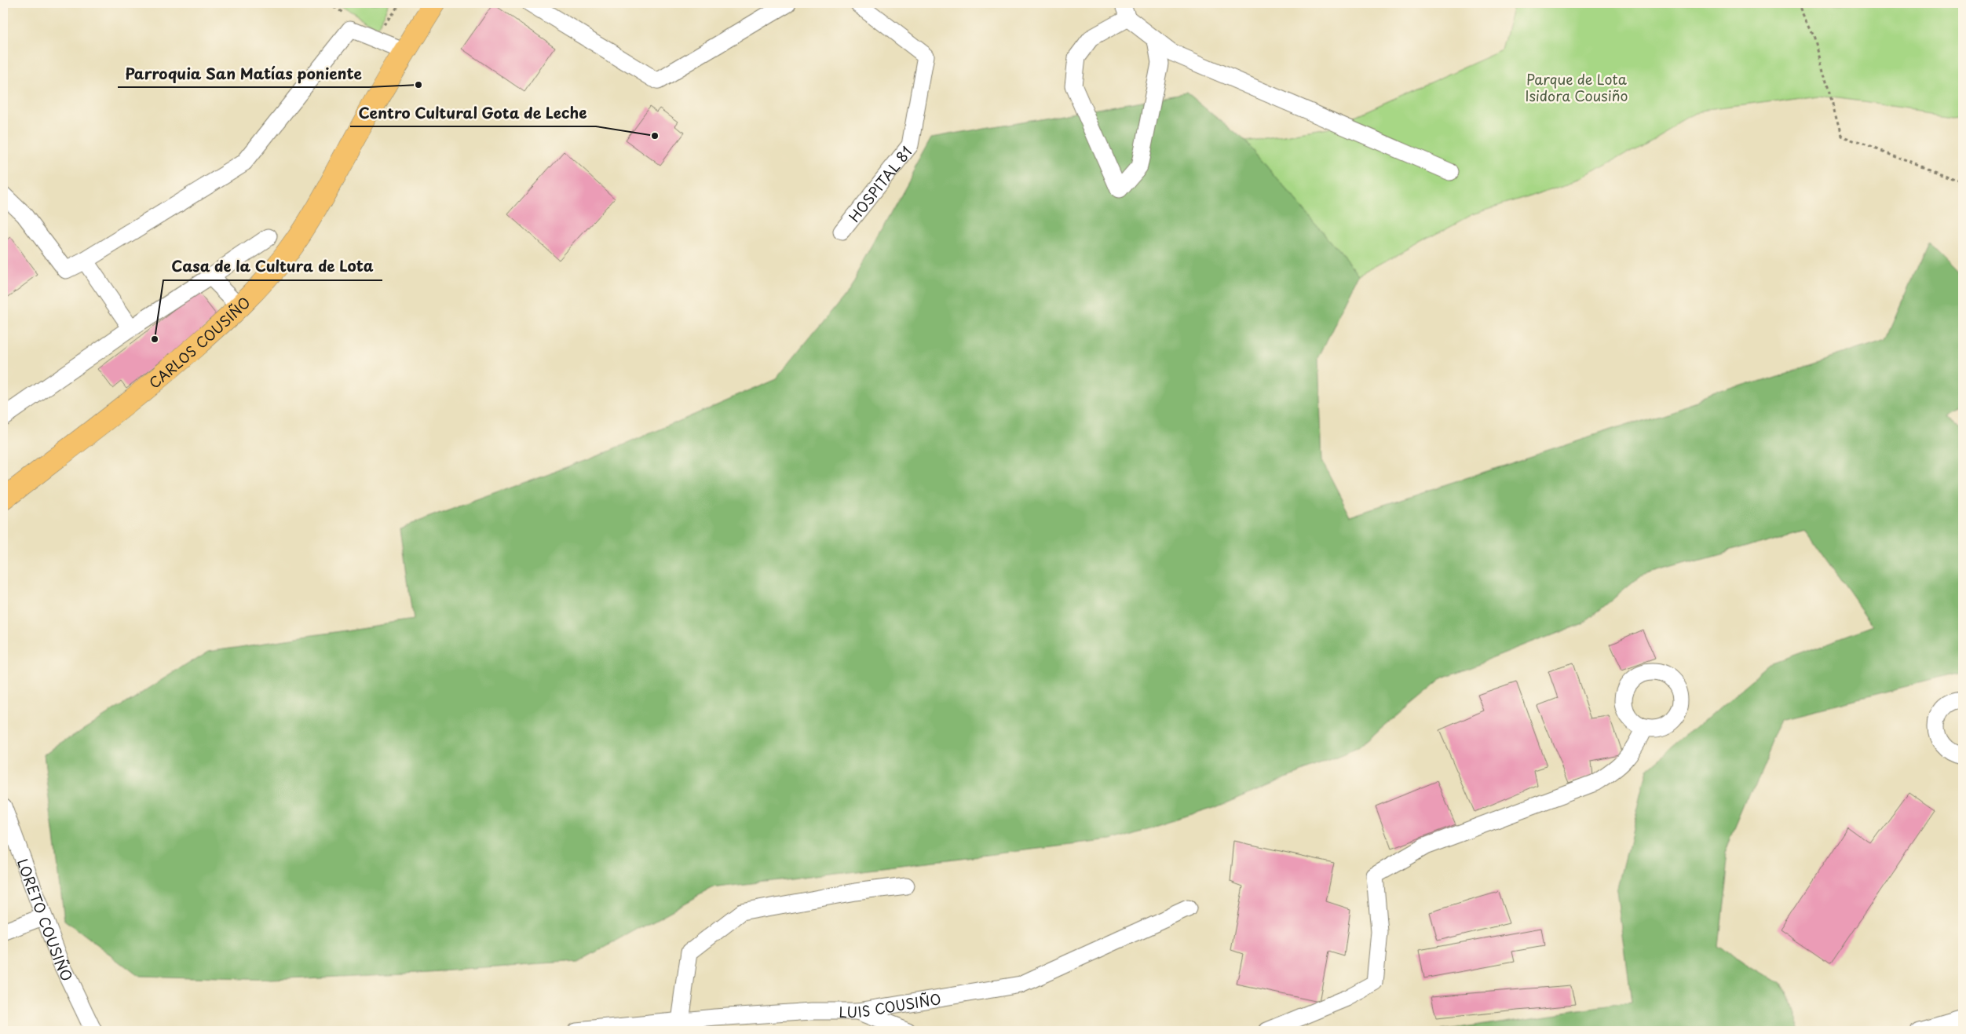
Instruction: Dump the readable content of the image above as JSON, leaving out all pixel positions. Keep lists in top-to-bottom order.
{
  "streets": {
    "main road": ["CARLOS COUSIÑO"],
    "street": ["HOSPITAL 81", "LORETO COUSIÑO", "LUIS COUSIÑO"]
  },
  "parks": ["Parque de Lota Isidora Cousiño"],
  "places": ["Parroquia San Matías poniente", "Centro Cultural Gota de Leche", "Casa de la Cultura de Lota"]
}
